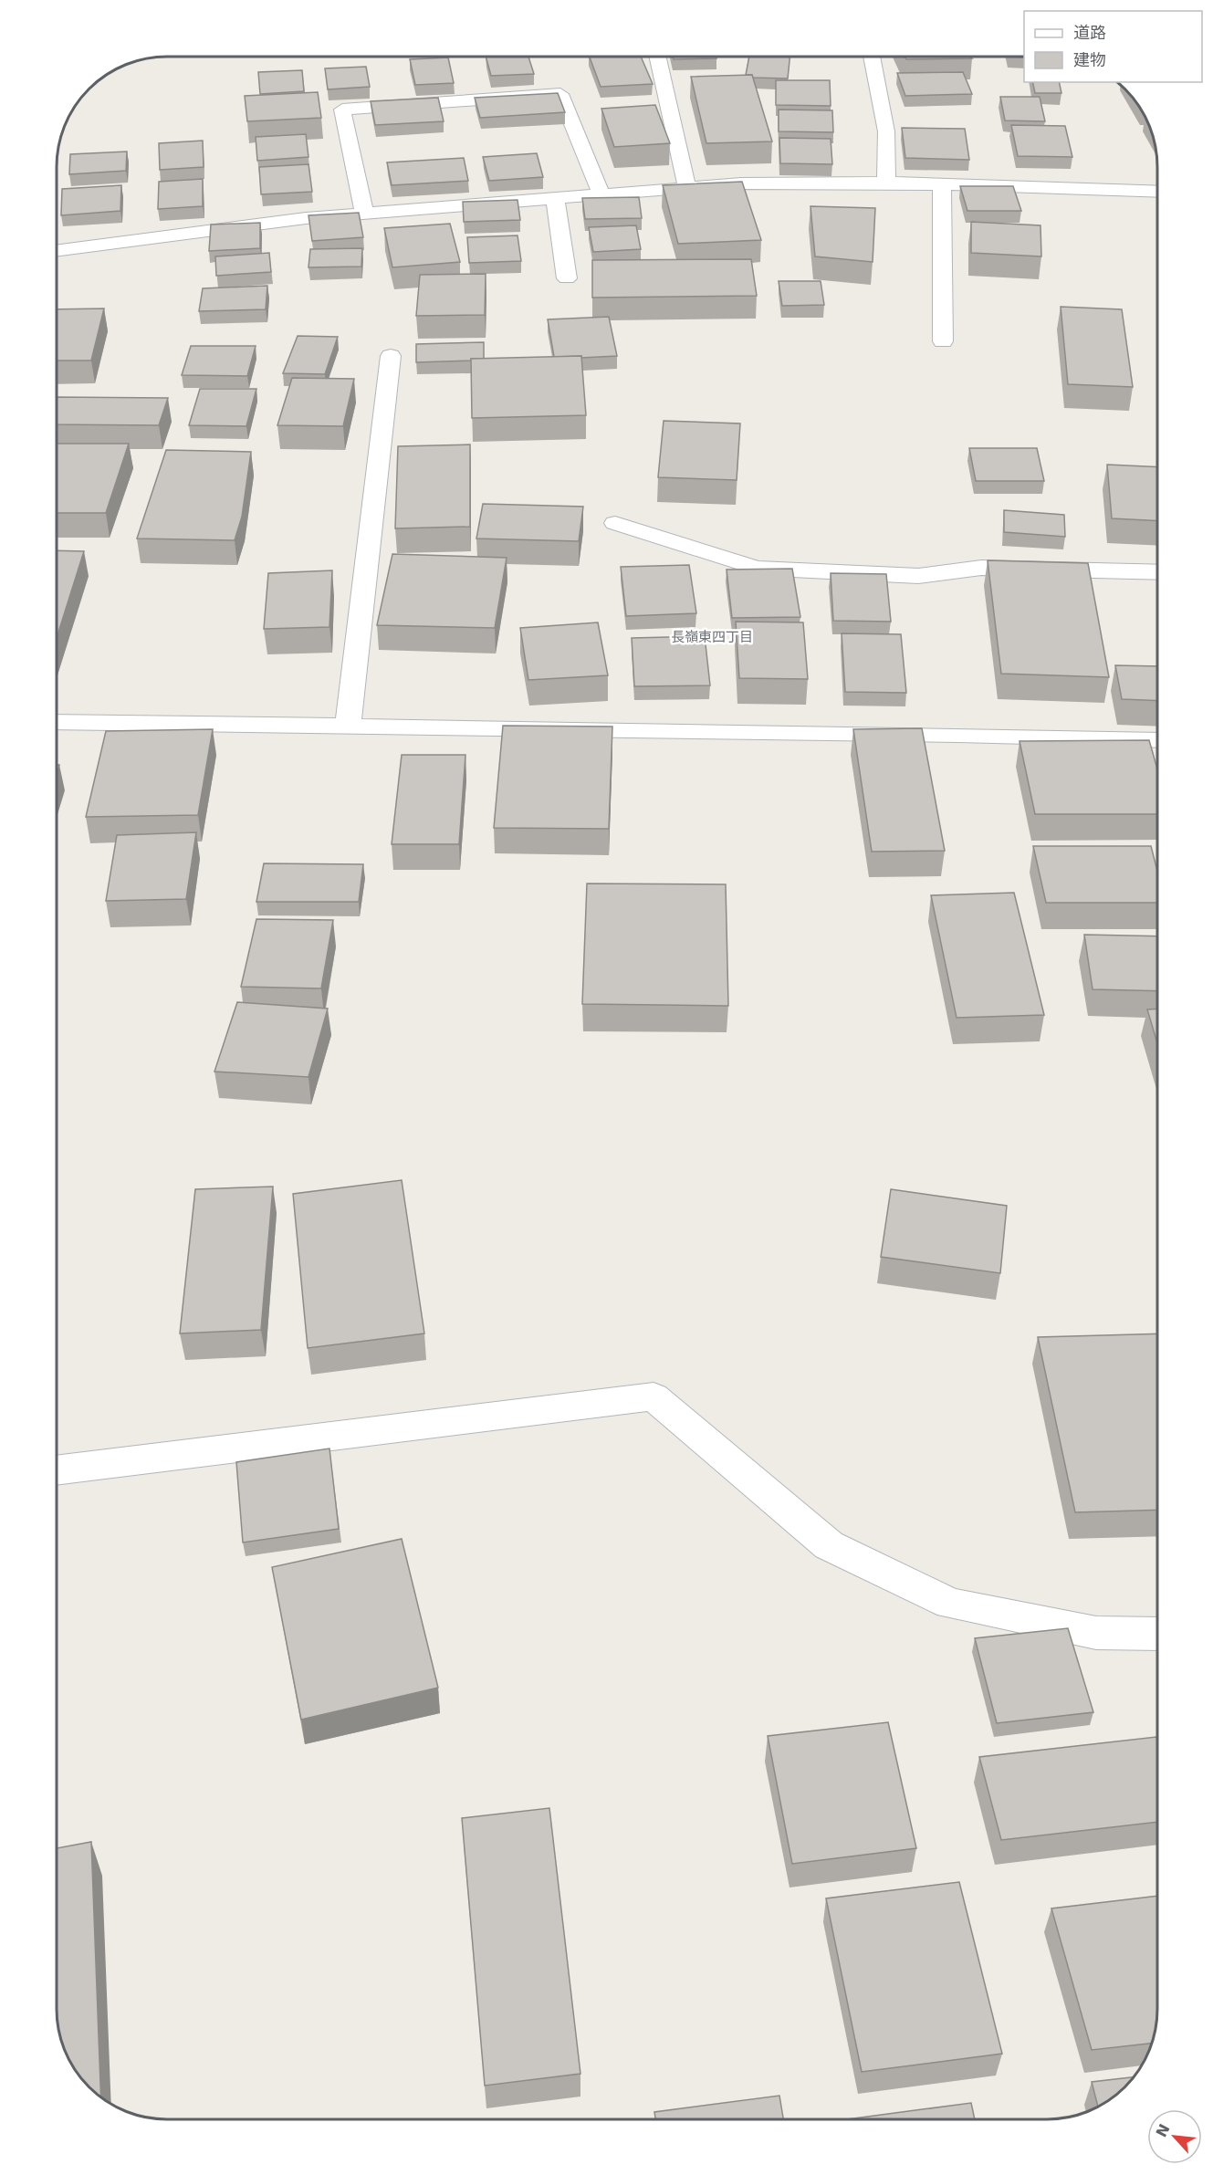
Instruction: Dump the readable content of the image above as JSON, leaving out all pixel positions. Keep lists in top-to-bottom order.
{
  "districts": ["長嶺東四丁目"],
  "legend": ["道路", "建物"],
  "north": "top left"
}
